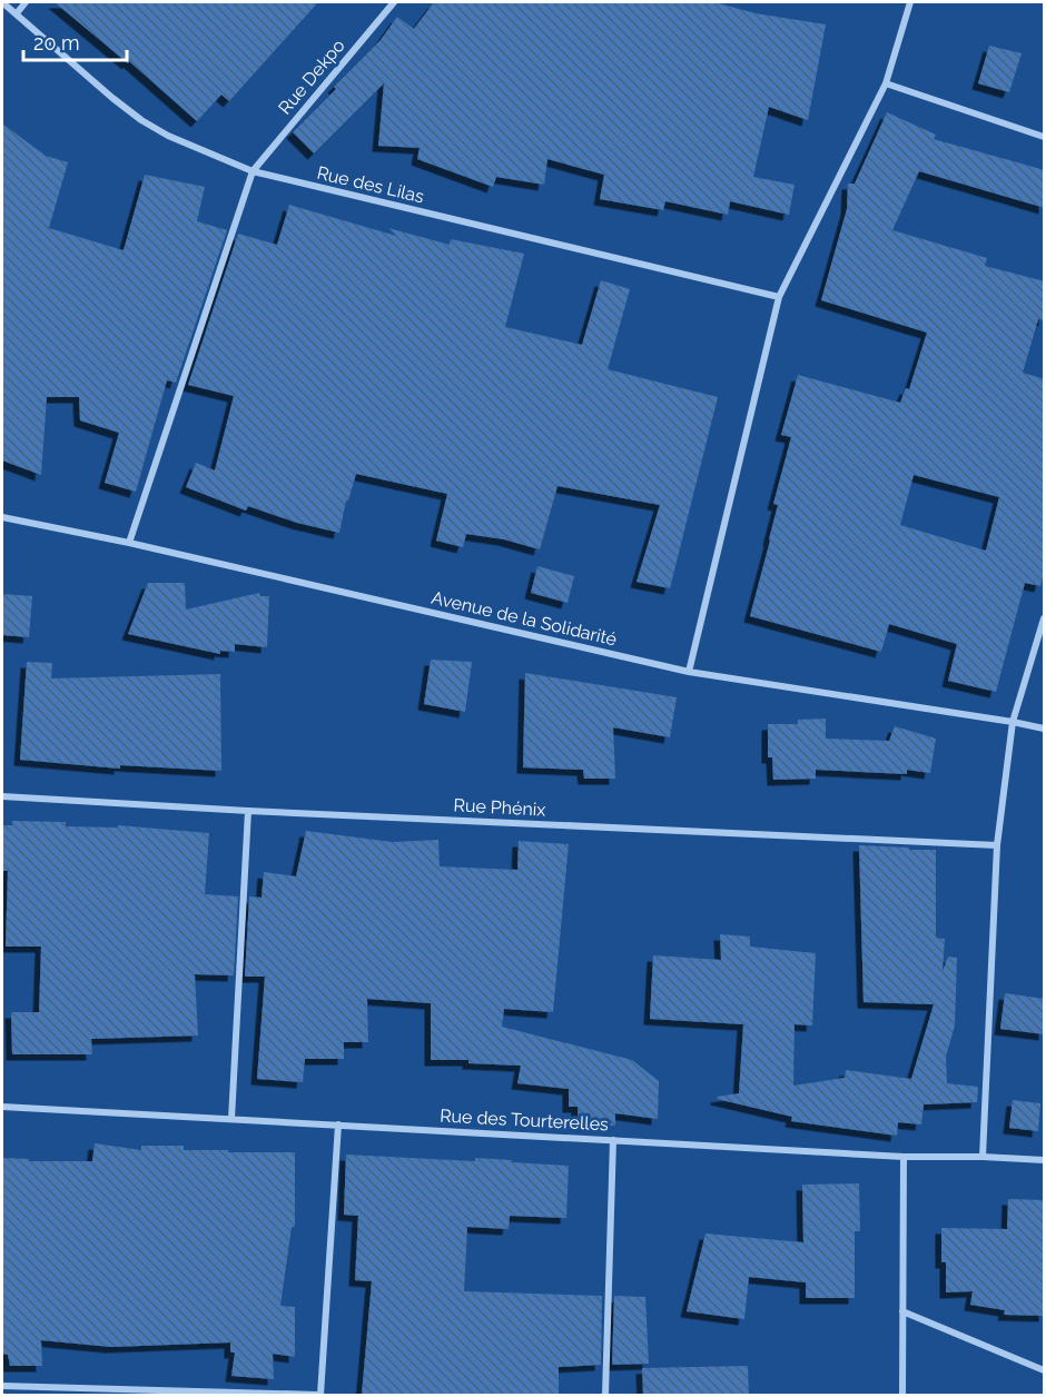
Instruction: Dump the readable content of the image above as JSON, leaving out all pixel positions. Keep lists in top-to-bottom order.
{
  "streets": {
    "street": [
      "Rue Dekpo",
      "Rue des Lilas",
      "Avenue de la Solidarité",
      "Rue Phénix",
      "Rue des Tourterelles"
    ]
  },
  "crossings": [
    ["Rue Dekpo", "Rue des Lilas"]
  ],
  "scale_bar": "20 m"
}
